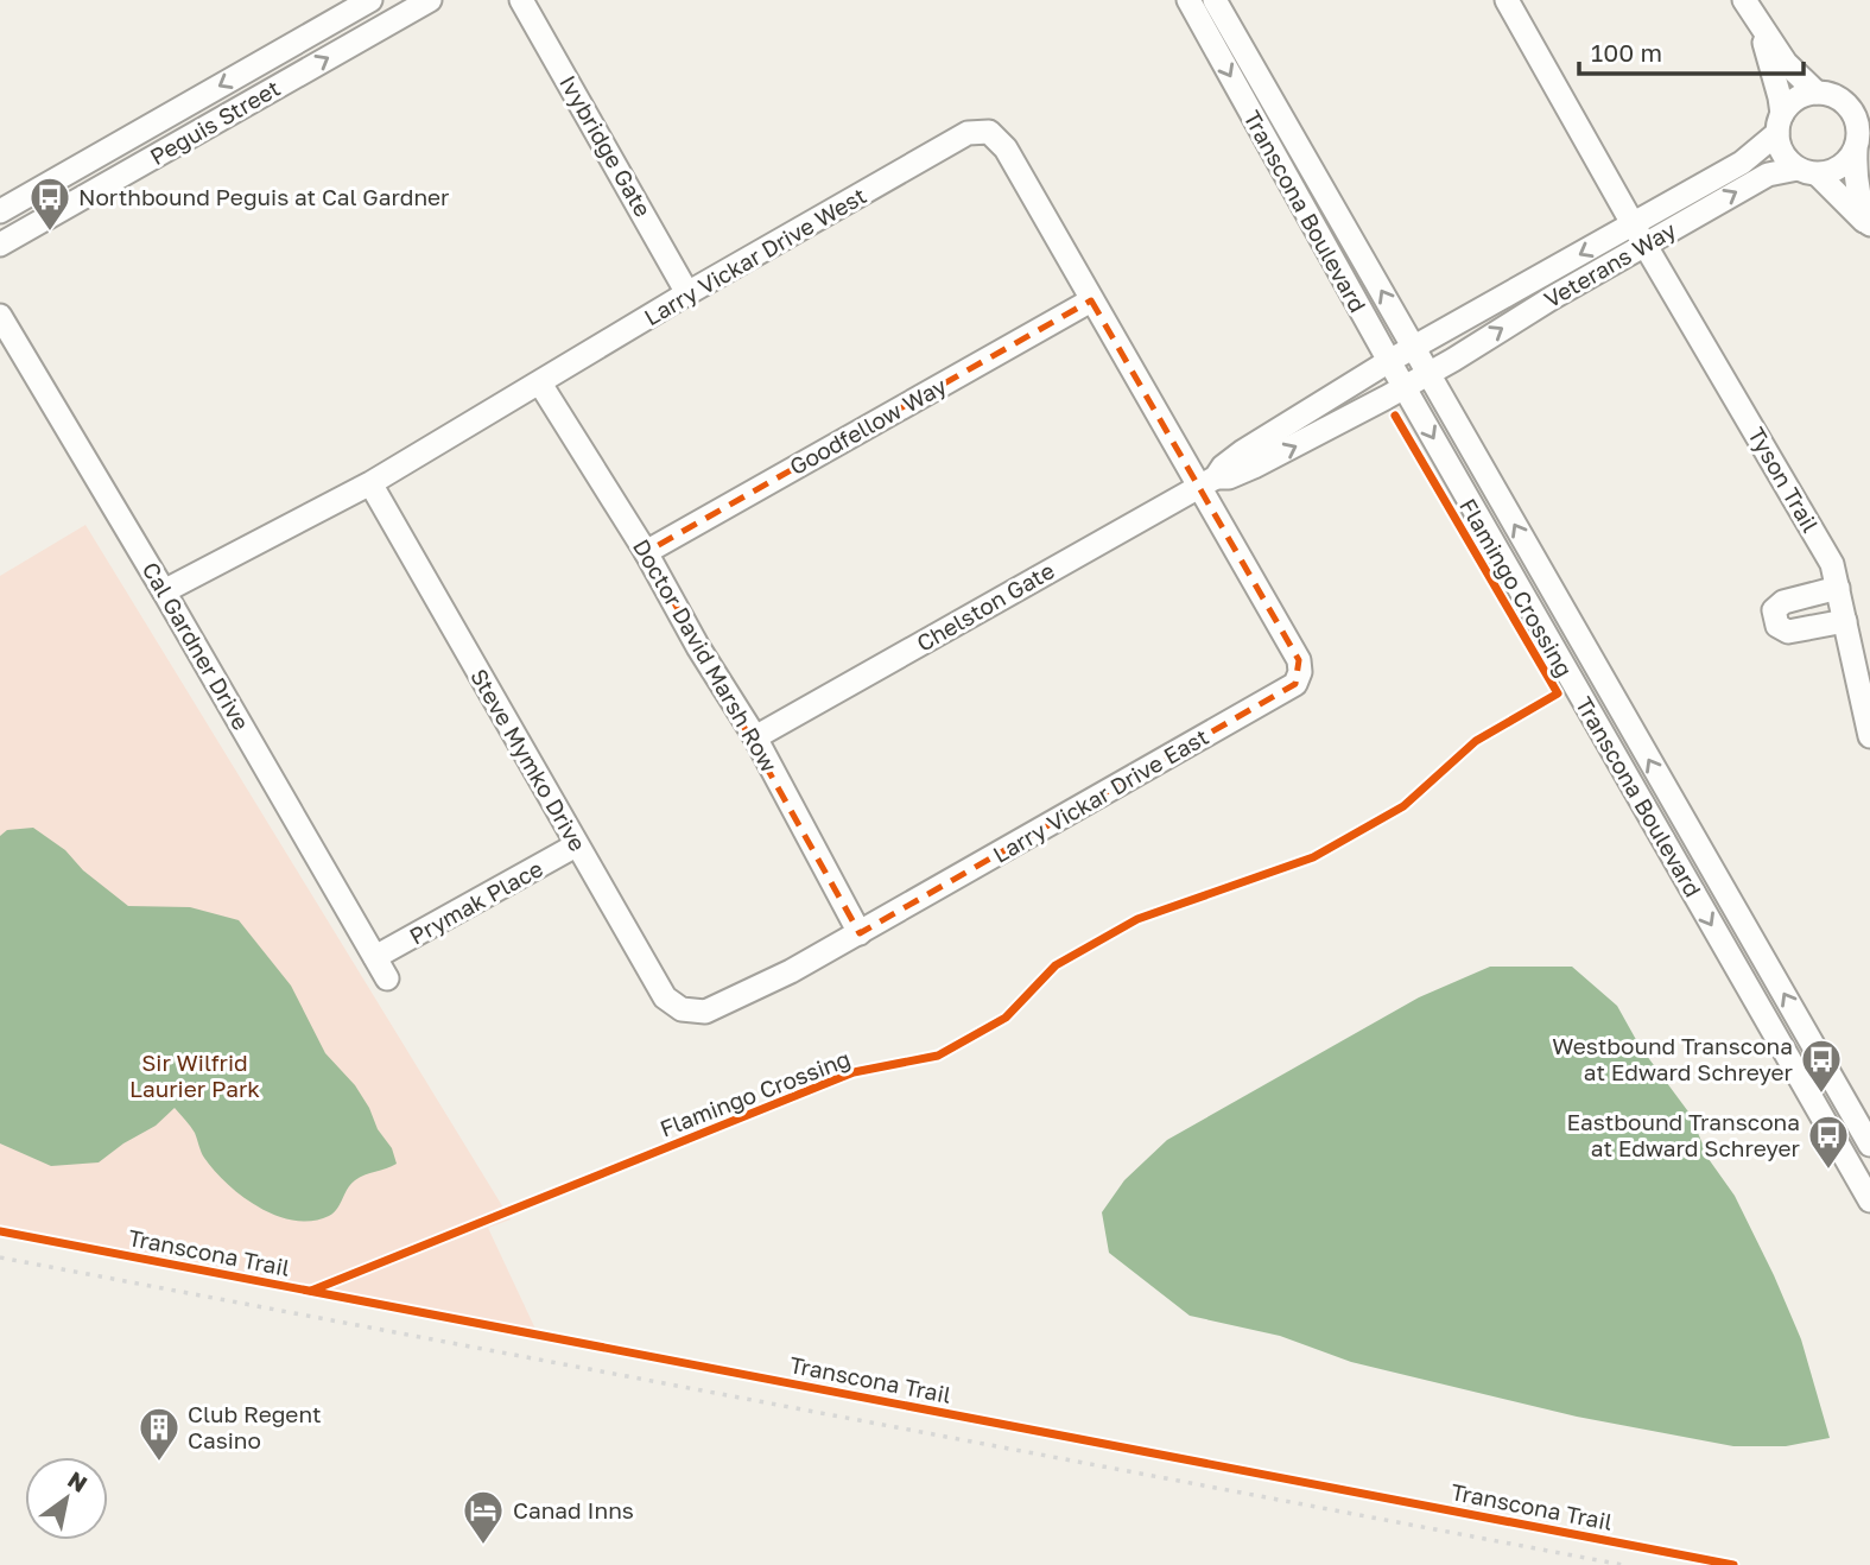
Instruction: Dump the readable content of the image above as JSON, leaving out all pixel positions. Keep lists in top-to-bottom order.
{
  "streets": {
    "street": [
      "Peguis Street",
      "Ivybridge Gate",
      "Transcona Boulevard",
      "Larry Vickar Drive West",
      "Veterans Way",
      "Goodfellow Way",
      "Tyson Trail",
      "Chelston Gate",
      "Cal Gardner Drive",
      "Doctor David Marsh Row",
      "Steve Mymko Drive",
      "Larry Vickar Drive East",
      "Prymak Place"
    ],
    "cycle path": ["Flamingo Crossing", "Transcona Trail"]
  },
  "crossings": [
    ["Ivybridge Gate", "Larry Vickar Drive West"],
    ["Transcona Boulevard", "Veterans Way"],
    ["Transcona Boulevard", "Chelston Gate"],
    ["Larry Vickar Drive West", "Goodfellow Way"],
    ["Larry Vickar Drive West", "Chelston Gate"],
    ["Larry Vickar Drive West", "Cal Gardner Drive"],
    ["Larry Vickar Drive West", "Doctor David Marsh Row"],
    ["Larry Vickar Drive West", "Steve Mymko Drive"],
    ["Larry Vickar Drive West", "Larry Vickar Drive East"],
    ["Veterans Way", "Tyson Trail"],
    ["Veterans Way", "Chelston Gate"],
    ["Goodfellow Way", "Doctor David Marsh Row"],
    ["Chelston Gate", "Doctor David Marsh Row"],
    ["Chelston Gate", "Larry Vickar Drive East"],
    ["Cal Gardner Drive", "Prymak Place"],
    ["Doctor David Marsh Row", "Larry Vickar Drive East"],
    ["Steve Mymko Drive", "Larry Vickar Drive East"],
    ["Steve Mymko Drive", "Prymak Place"]
  ],
  "parks": ["Sir Wilfrid Laurier Park"],
  "places": {
    "bus stop": ["Northbound Peguis at Cal Gardner", "Westbound Transcona at Edward Schreyer", "Eastbound Transcona at Edward Schreyer"],
    "building": ["Club Regent Casino"],
    "hotel": ["Canad Inns"]
  },
  "scale_bar": "100 m",
  "north": "top right"
}
